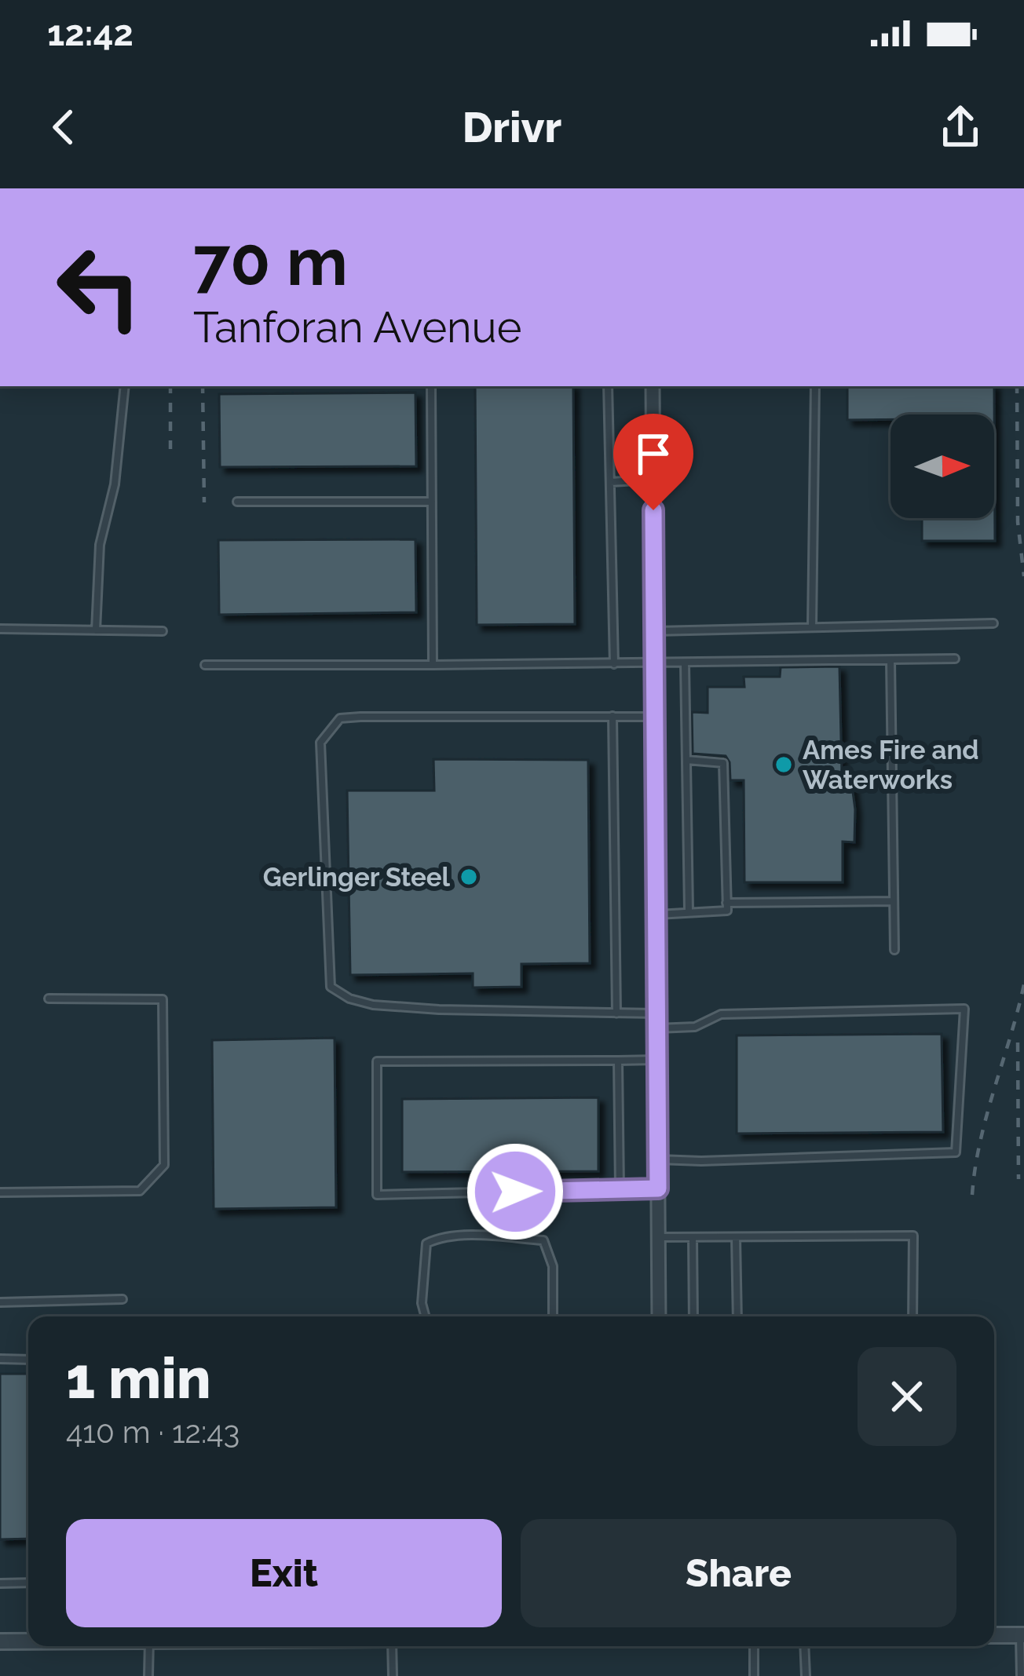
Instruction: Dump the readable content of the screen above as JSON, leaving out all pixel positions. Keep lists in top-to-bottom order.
{
  "places": ["Ames Fire and Waterworks", "Gerlinger Steel"],
  "north": "right",
  "page": {
    "status": "12:42",
    "header": "Drivr",
    "turn": ["70 m", "Tanforan Avenue"],
    "heading": ["1 min", "410 m · 12:43"],
    "buttons": ["Exit", "Share"]
  }
}
